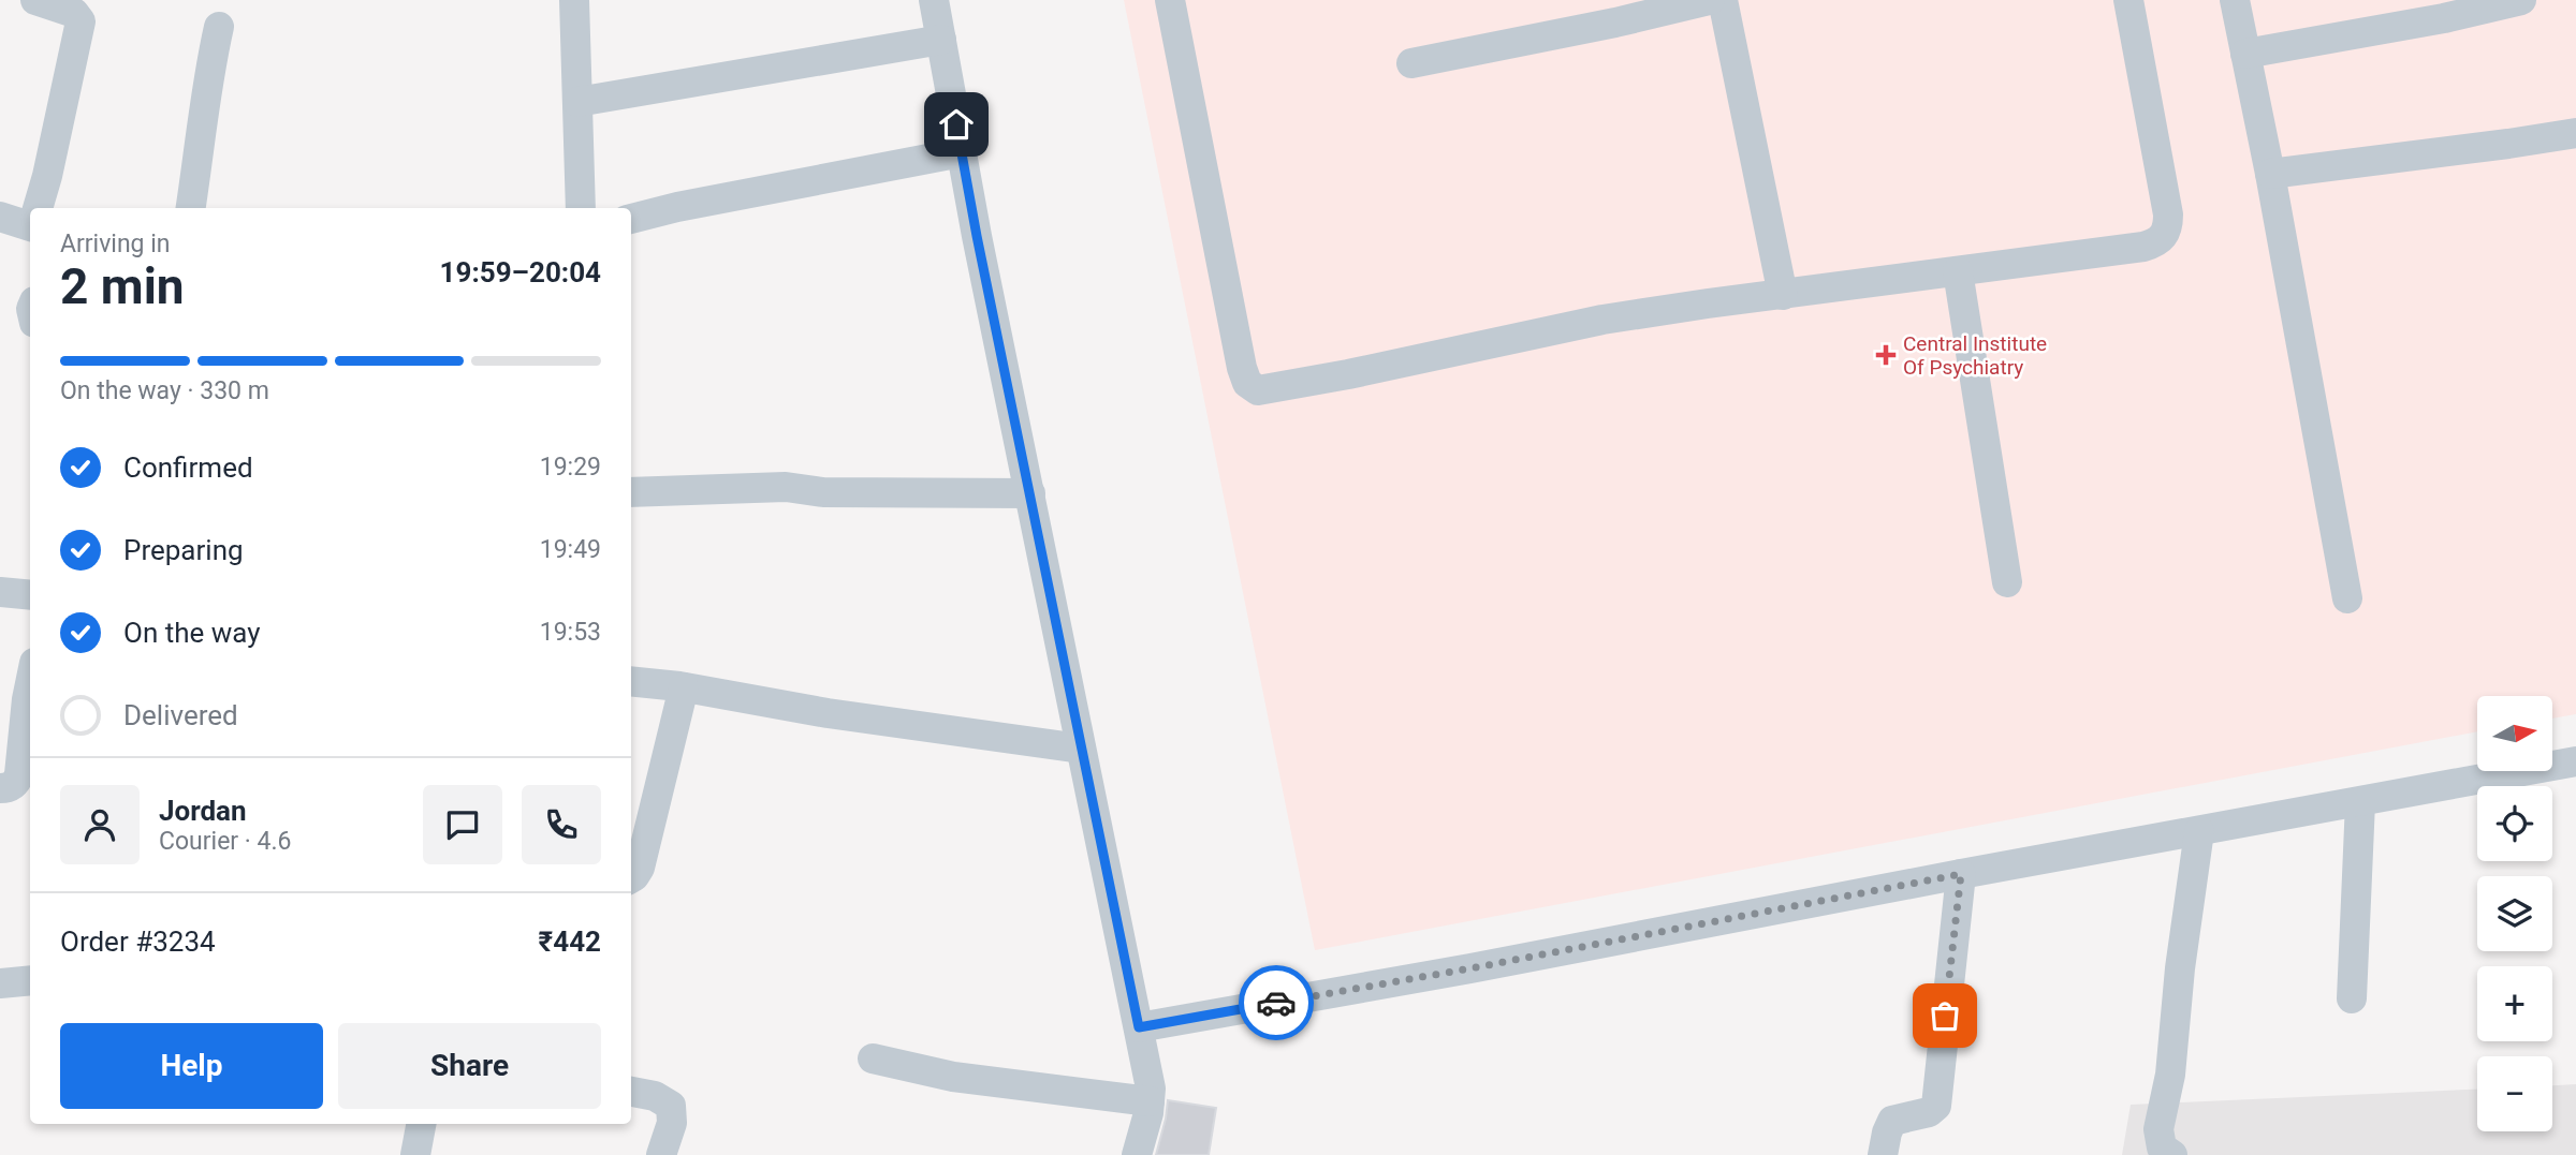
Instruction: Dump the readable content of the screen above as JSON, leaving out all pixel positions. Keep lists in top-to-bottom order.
{
  "places": {
    "health": ["Central Institute Of Psychiatry"]
  },
  "north": "right",
  "page": {
    "heading": ["2 min", "Arriving in", "19:59–20:04"],
    "panel": [
      "Jordan",
      "Courier · 4.6",
      "Order #3234",
      "₹442"
    ],
    "bar": "On the way · 330 m",
    "list": [
      ["Confirmed", "19:29"],
      ["Preparing", "19:49"],
      ["On the way", "19:53"],
      "Delivered"
    ],
    "map_buttons": ["+", "−"],
    "buttons": ["Help", "Share"]
  }
}
